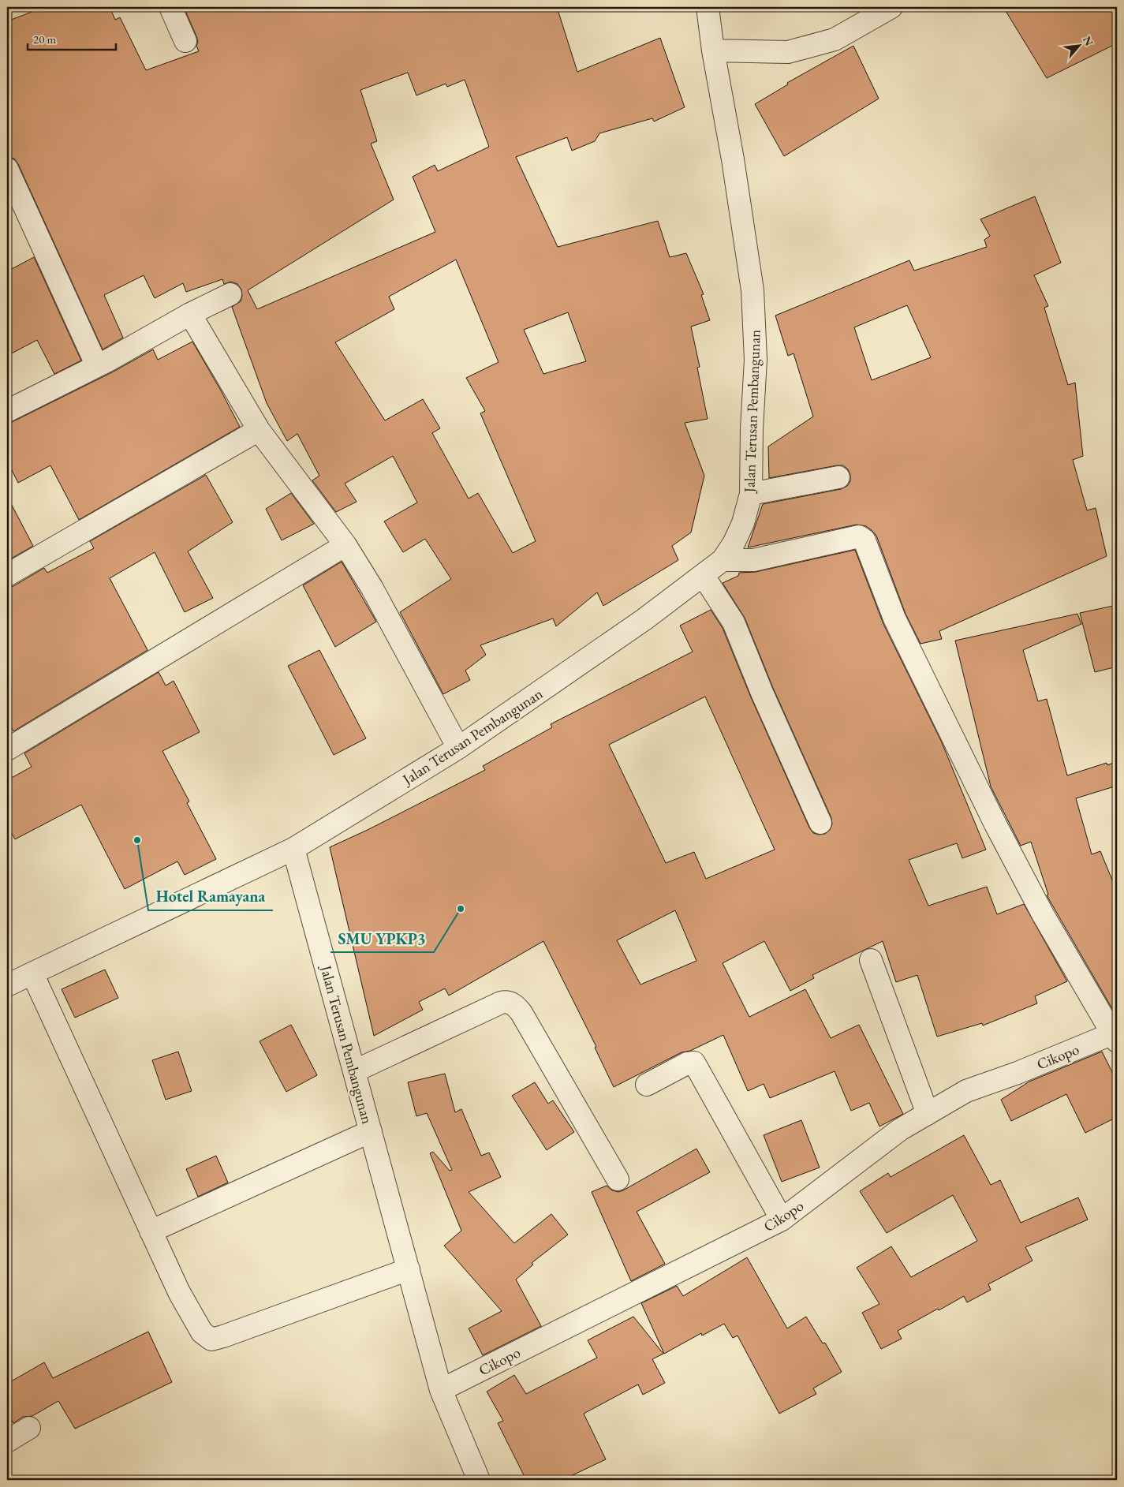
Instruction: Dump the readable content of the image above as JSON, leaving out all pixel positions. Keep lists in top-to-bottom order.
{
  "streets": {
    "street": ["Jalan Terusan Pembangunan", "Cikopo"]
  },
  "crossings": [
    ["Jalan Terusan Pembangunan", "Cikopo"]
  ],
  "places": ["Hotel Ramayana", "SMU YPKP3"],
  "scale_bar": "20 m",
  "north": "top right"
}
